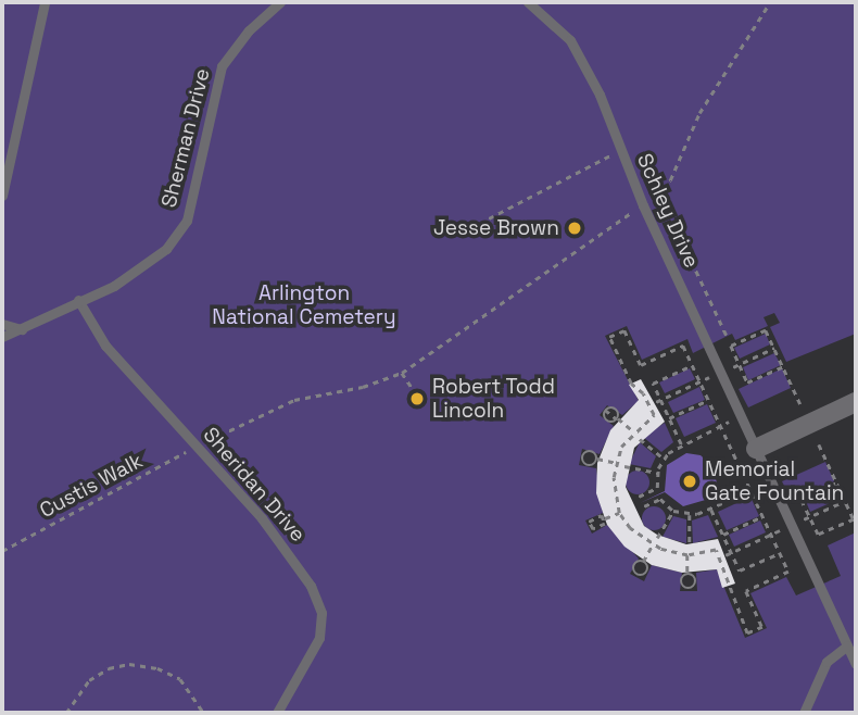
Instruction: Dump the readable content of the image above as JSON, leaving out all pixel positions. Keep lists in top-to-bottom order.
{
  "streets": {
    "lane": ["Sherman Drive", "Schley Drive", "Sheridan Drive"],
    "path": ["Custis Walk"]
  },
  "crossings": [
    ["Sherman Drive", "Sheridan Drive"],
    ["Sheridan Drive", "Custis Walk"]
  ],
  "parks": ["Arlington National Cemetery"],
  "places": ["Jesse Brown", "Robert Todd Lincoln", "Memorial Gate Fountain"]
}
